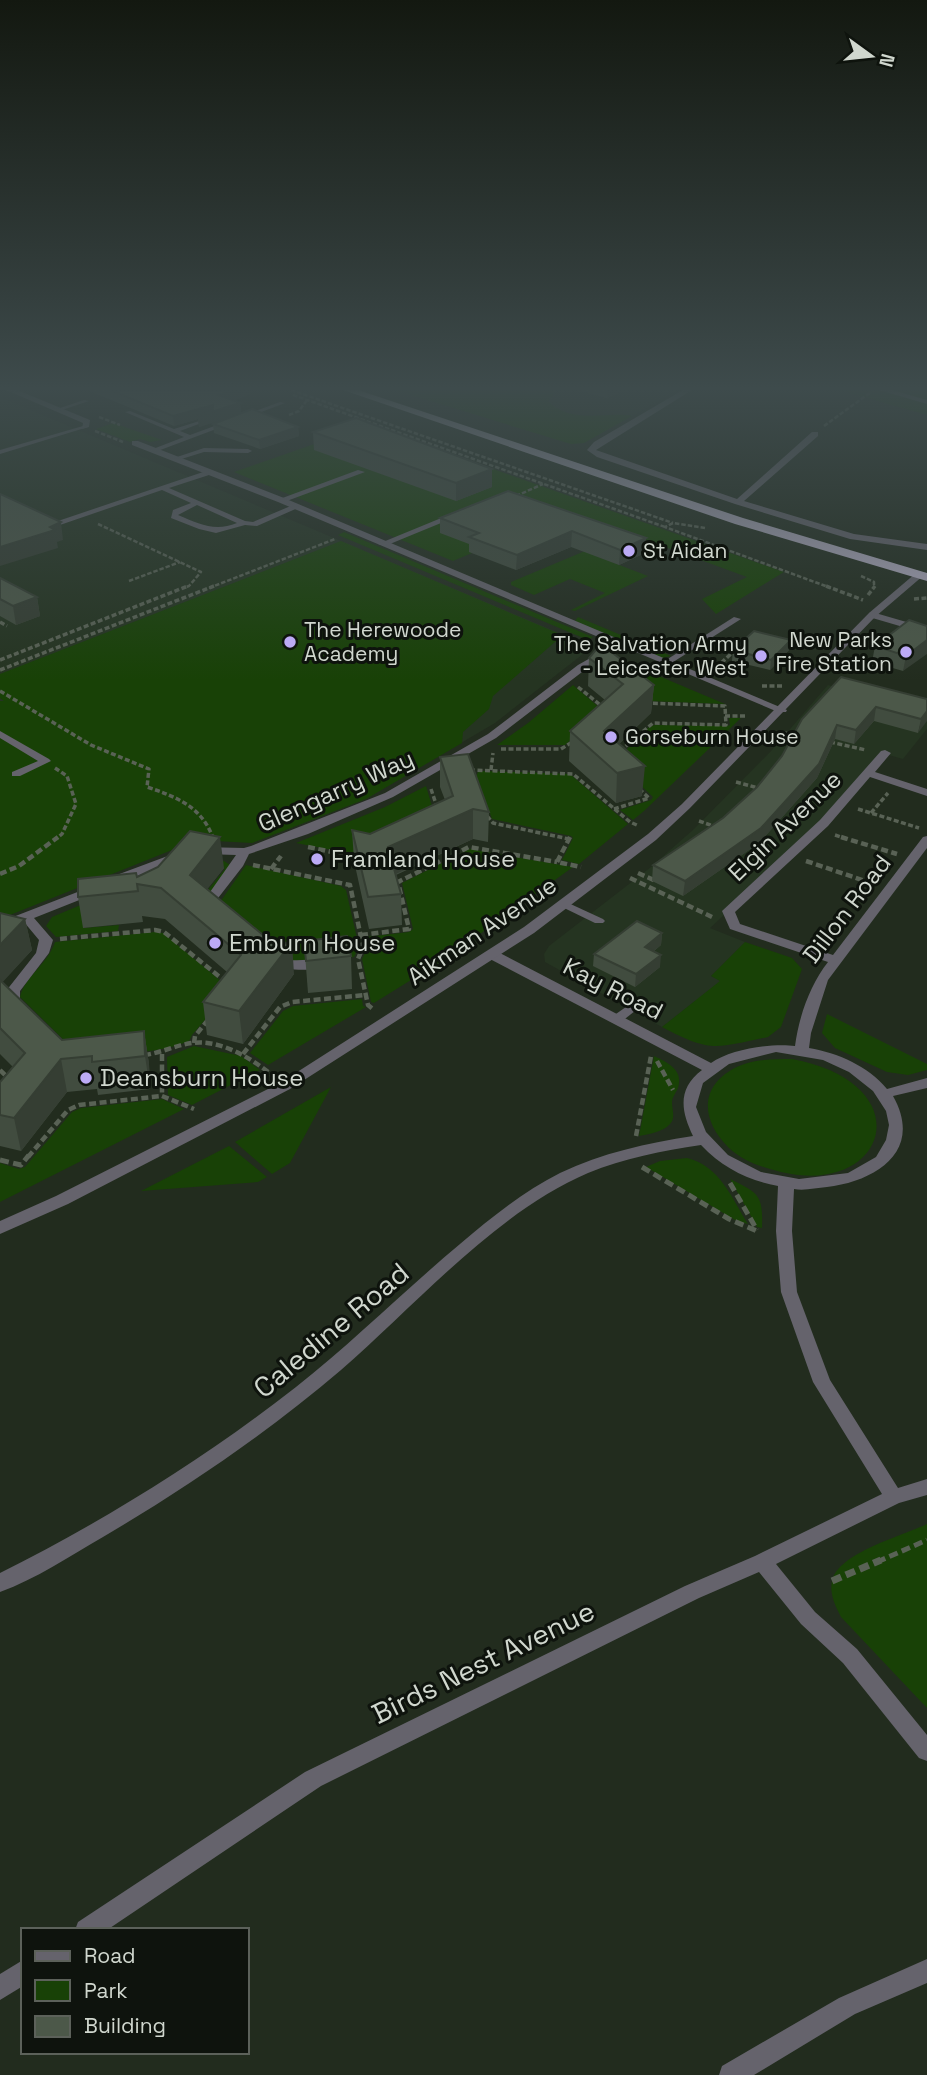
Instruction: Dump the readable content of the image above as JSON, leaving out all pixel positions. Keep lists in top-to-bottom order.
{
  "streets": {
    "street": [
      "Glengarry Way",
      "Elgin Avenue",
      "Dillon Road",
      "Aikman Avenue",
      "Kay Road",
      "Caledine Road",
      "Birds Nest Avenue"
    ]
  },
  "crossings": [
    ["Elgin Avenue", "Dillon Road"],
    ["Dillon Road", "Kay Road"],
    ["Dillon Road", "Caledine Road"],
    ["Aikman Avenue", "Kay Road"],
    ["Kay Road", "Caledine Road"]
  ],
  "places": [
    "St Aidan",
    "The Herewoode Academy",
    "New Parks Fire Station",
    "The Salvation Army - Leicester West",
    "Gorseburn House",
    "Framland House",
    "Emburn House",
    "Deansburn House"
  ],
  "legend": ["Road", "Park", "Building"],
  "north": "right"
}
